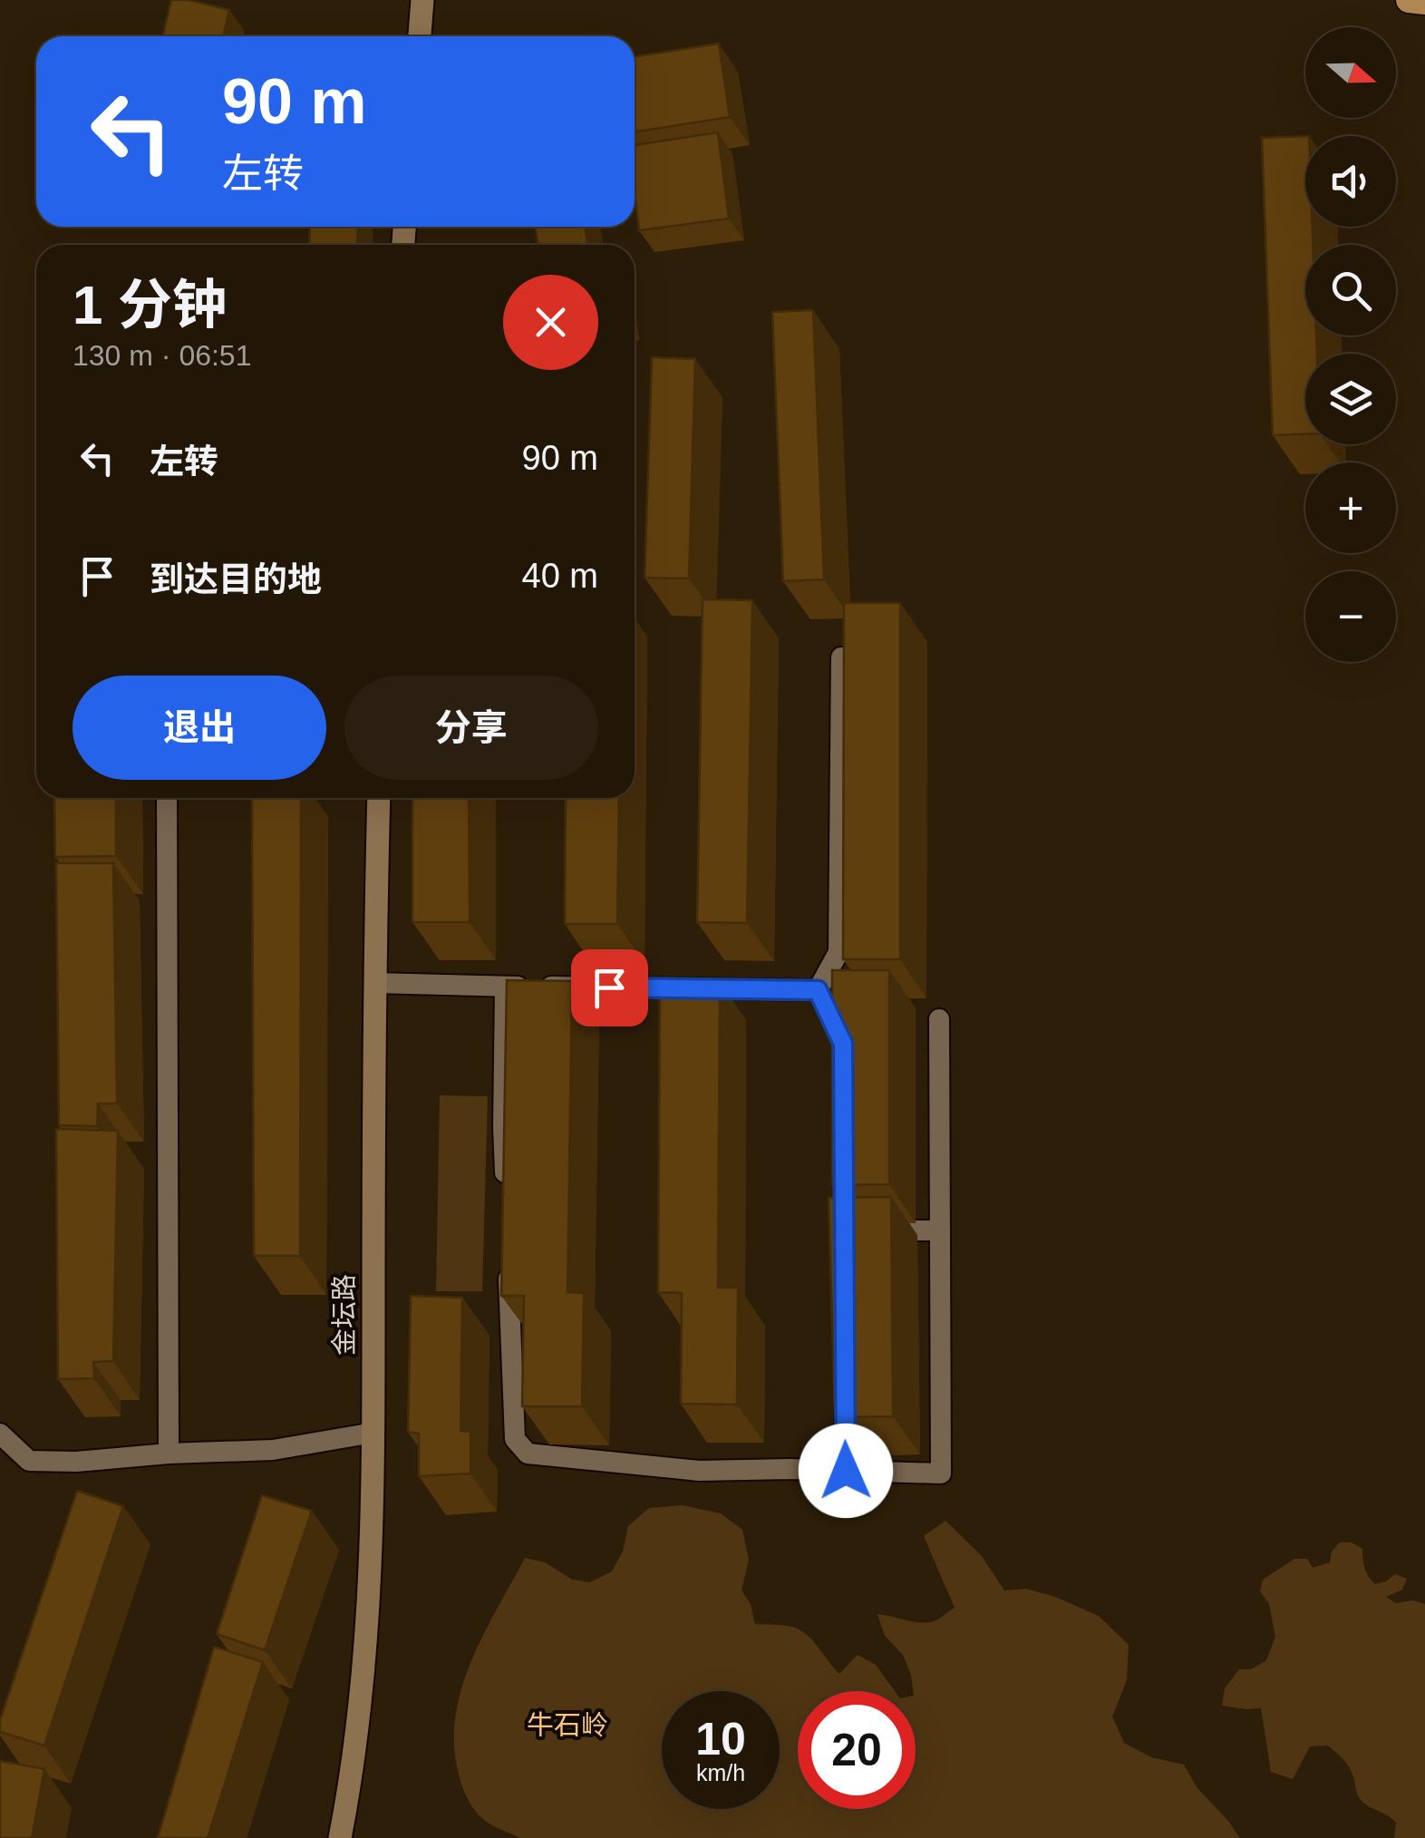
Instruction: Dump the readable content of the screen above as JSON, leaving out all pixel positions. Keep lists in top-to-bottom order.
{
  "streets": {
    "main road": ["金坛路"]
  },
  "parks": ["牛石岭"],
  "north": "right",
  "page": {
    "map_buttons": ["+", "−"],
    "turn": ["90 m", "左转"],
    "heading": ["1 分钟", "130 m · 06:51"],
    "list": [
      {
        "name": "左转",
        "value": "90 m"
      },
      {
        "name": "到达目的地",
        "value": "40 m"
      }
    ],
    "buttons": ["退出", "分享"],
    "speed": "10 km/h",
    "limit": "20"
  }
}
